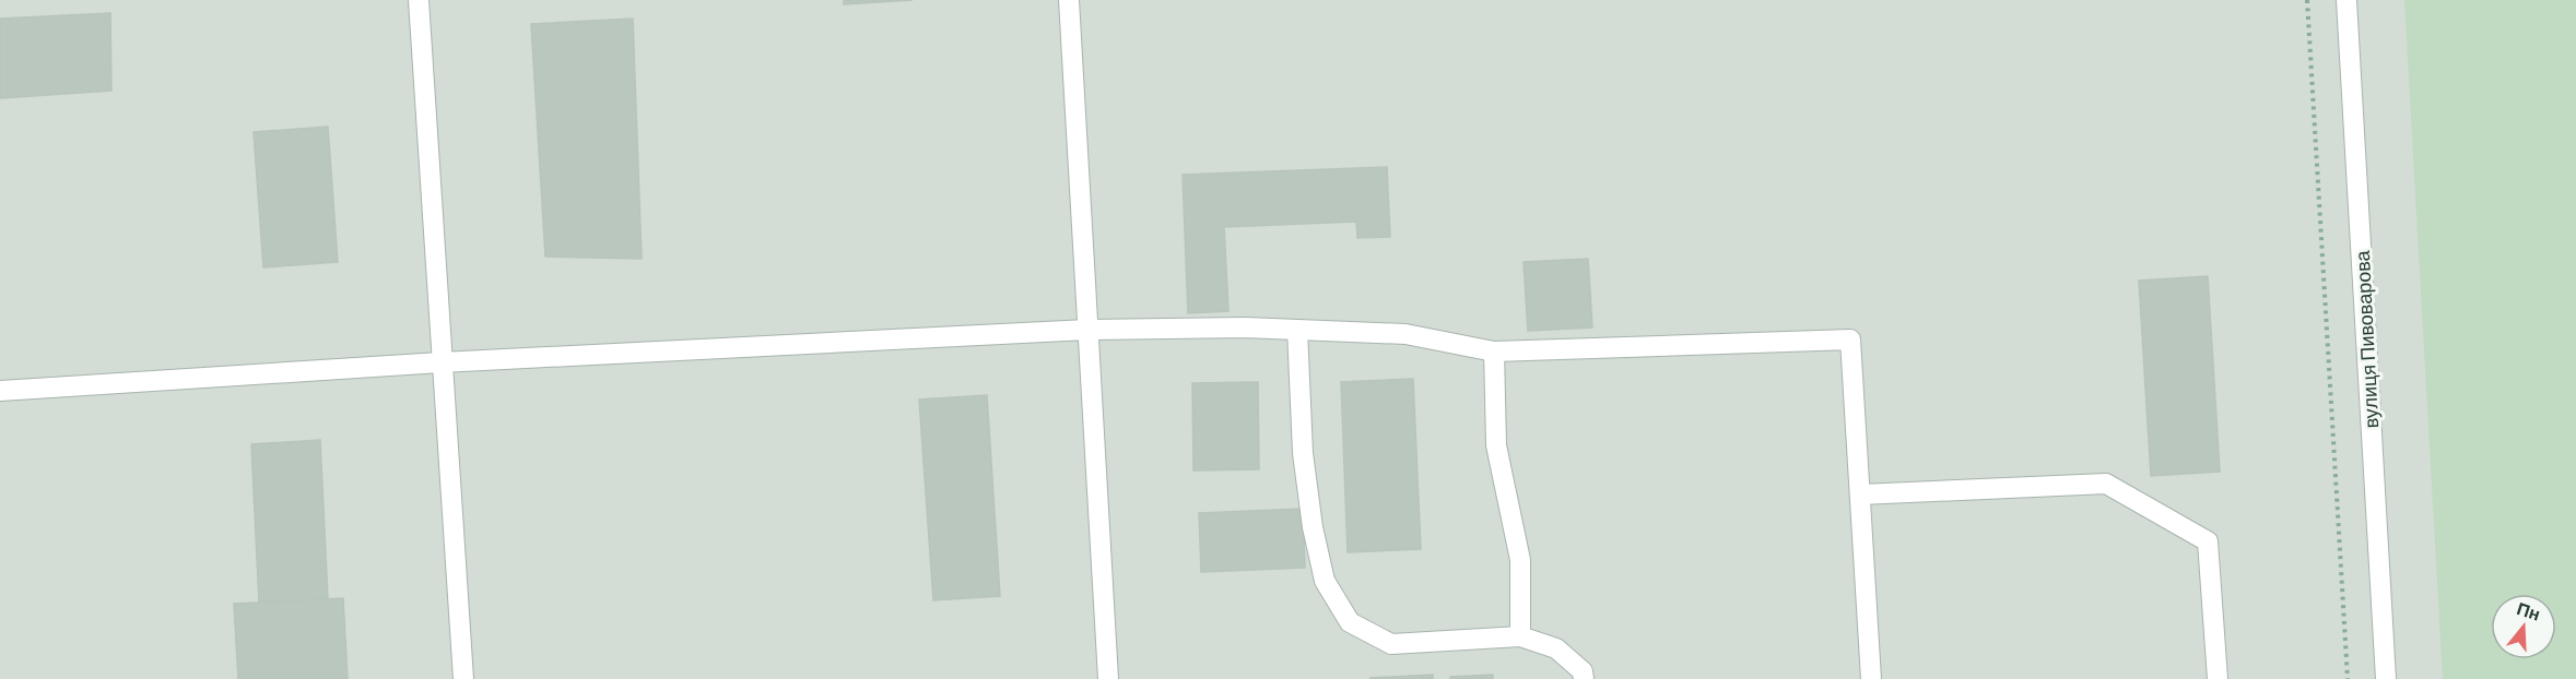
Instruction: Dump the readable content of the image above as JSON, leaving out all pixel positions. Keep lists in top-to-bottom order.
{
  "streets": {
    "street": ["вулиця Пивоварова"]
  },
  "north": "top"
}
